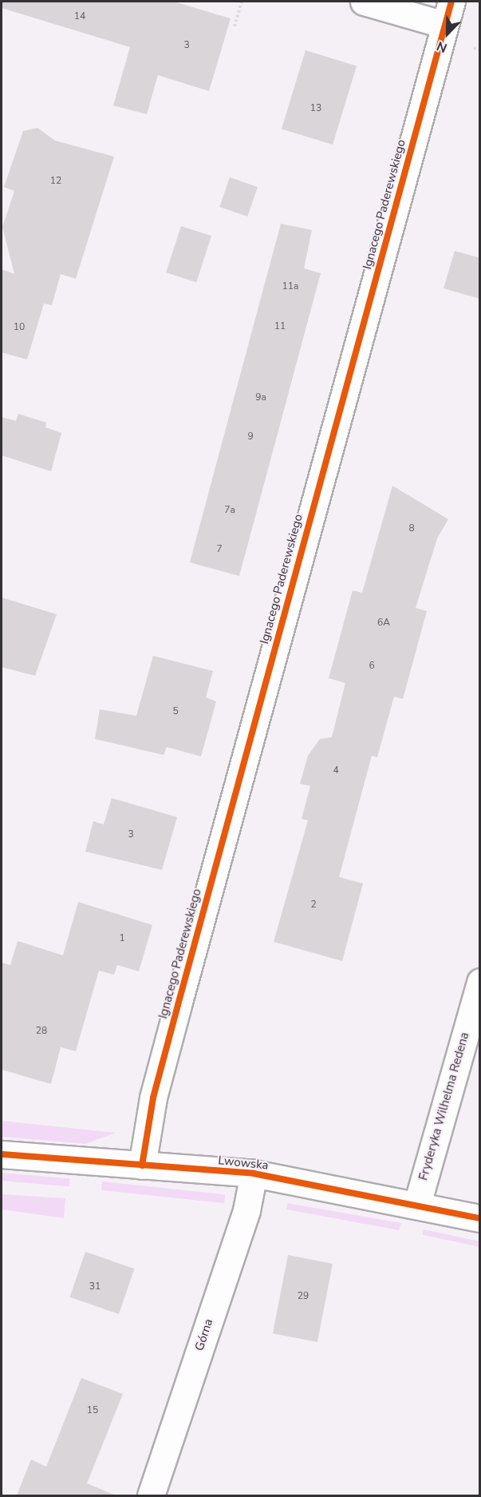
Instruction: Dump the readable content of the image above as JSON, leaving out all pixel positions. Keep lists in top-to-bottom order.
{
  "streets": {
    "street": [
      "Ignacego Paderewskiego",
      "Fryderyka Wilhelma Redena",
      "Lwowska",
      "Górna"
    ]
  },
  "crossings": [
    ["Ignacego Paderewskiego", "Lwowska"],
    ["Fryderyka Wilhelma Redena", "Lwowska"],
    ["Lwowska", "Górna"]
  ],
  "house_numbers": [
    "14",
    "3",
    "13",
    "12",
    "11a",
    "11",
    "10",
    "9a",
    "9",
    "7a",
    "8",
    "7",
    "6A",
    "6",
    "5",
    "4",
    "3",
    "2",
    "1",
    "28",
    "31",
    "29",
    "15"
  ],
  "north": "bottom left"
}
